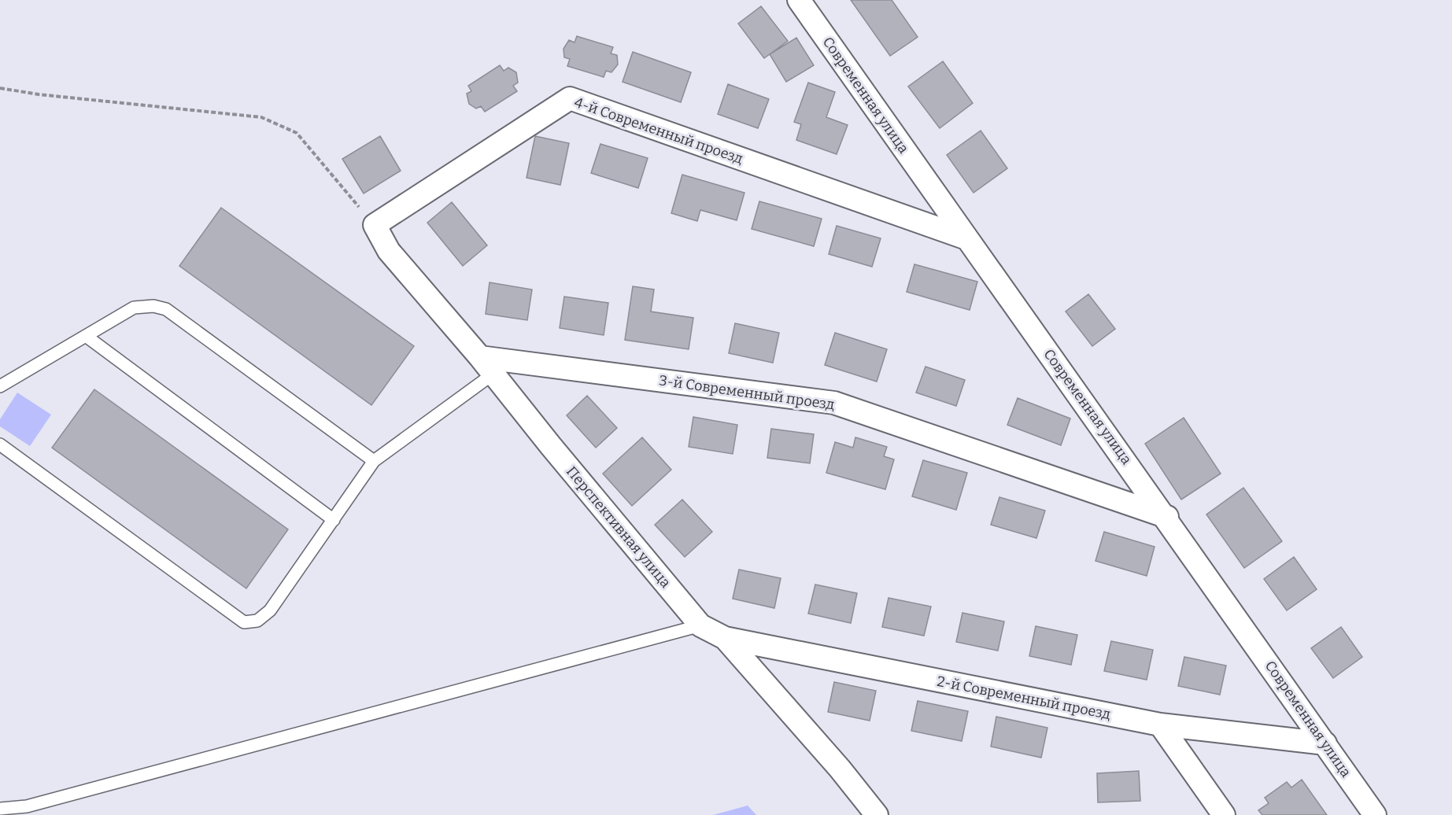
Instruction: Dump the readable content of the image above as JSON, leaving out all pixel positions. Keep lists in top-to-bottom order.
{
  "streets": {
    "street": [
      "Современная улица",
      "4-й Современный проезд",
      "3-й Современный проезд",
      "Перспективная улица",
      "2-й Современный проезд"
    ]
  },
  "crossings": [
    ["Современная улица", "4-й Современный проезд"],
    ["Современная улица", "3-й Современный проезд"],
    ["Современная улица", "2-й Современный проезд"],
    ["4-й Современный проезд", "Перспективная улица"],
    ["3-й Современный проезд", "Перспективная улица"],
    ["Перспективная улица", "2-й Современный проезд"]
  ]
}
